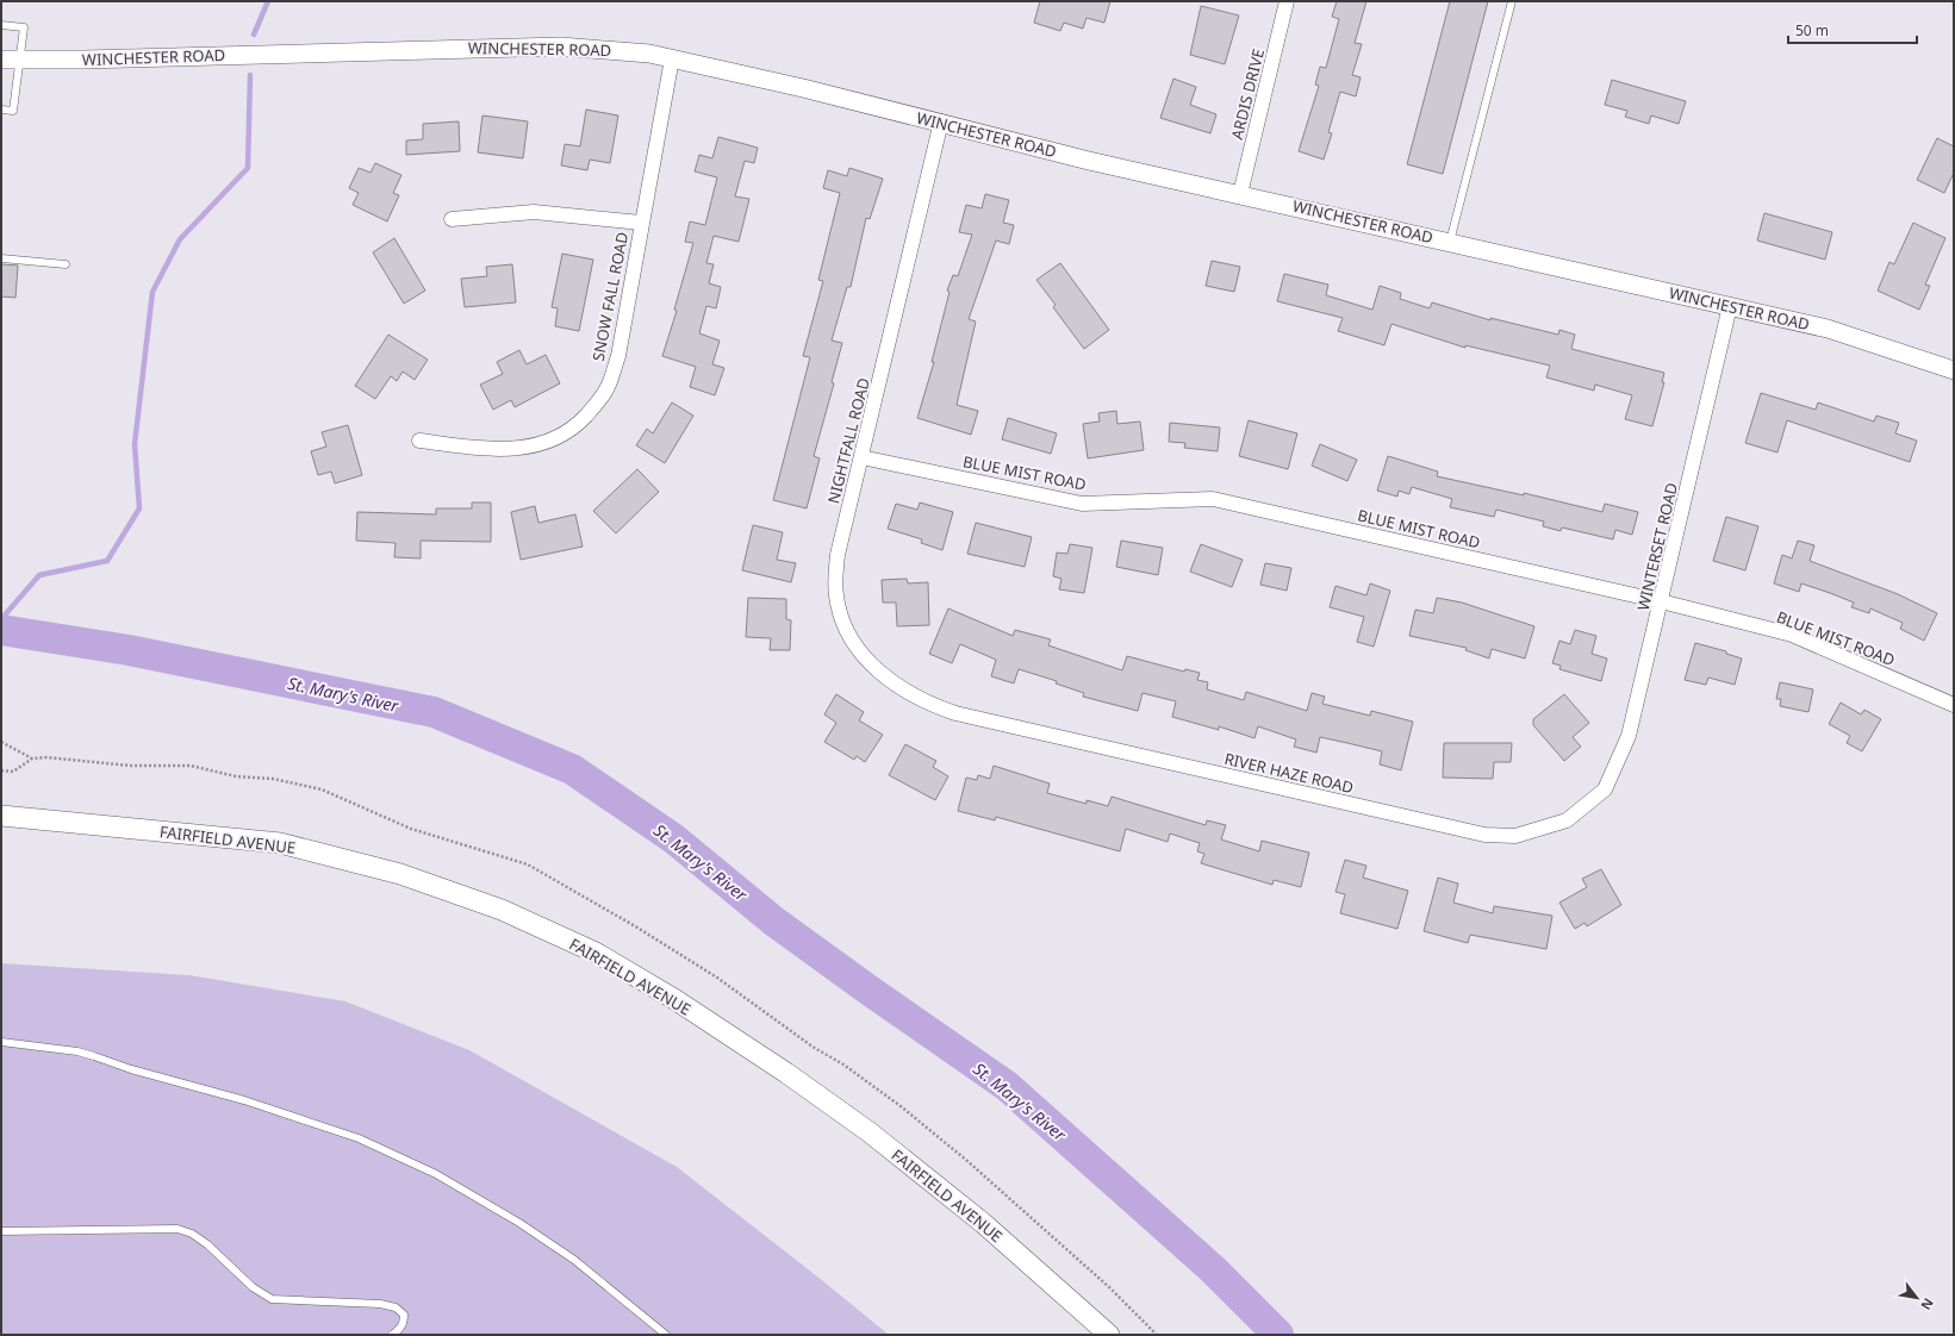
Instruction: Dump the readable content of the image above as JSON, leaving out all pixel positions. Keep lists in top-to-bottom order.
{
  "streets": {
    "main road": ["FAIRFIELD AVENUE"],
    "street": [
      "WINCHESTER ROAD",
      "ARDIS DRIVE",
      "SNOW FALL ROAD",
      "NIGHTFALL ROAD",
      "BLUE MIST ROAD",
      "WINTERSET ROAD",
      "RIVER HAZE ROAD"
    ]
  },
  "crossings": [
    ["WINCHESTER ROAD", "ARDIS DRIVE"],
    ["WINCHESTER ROAD", "SNOW FALL ROAD"],
    ["WINCHESTER ROAD", "NIGHTFALL ROAD"],
    ["WINCHESTER ROAD", "WINTERSET ROAD"],
    ["NIGHTFALL ROAD", "BLUE MIST ROAD"],
    ["NIGHTFALL ROAD", "RIVER HAZE ROAD"],
    ["BLUE MIST ROAD", "WINTERSET ROAD"],
    ["WINTERSET ROAD", "RIVER HAZE ROAD"]
  ],
  "water": ["St. Mary's River"],
  "scale_bar": "50 m",
  "north": "bottom right"
}
